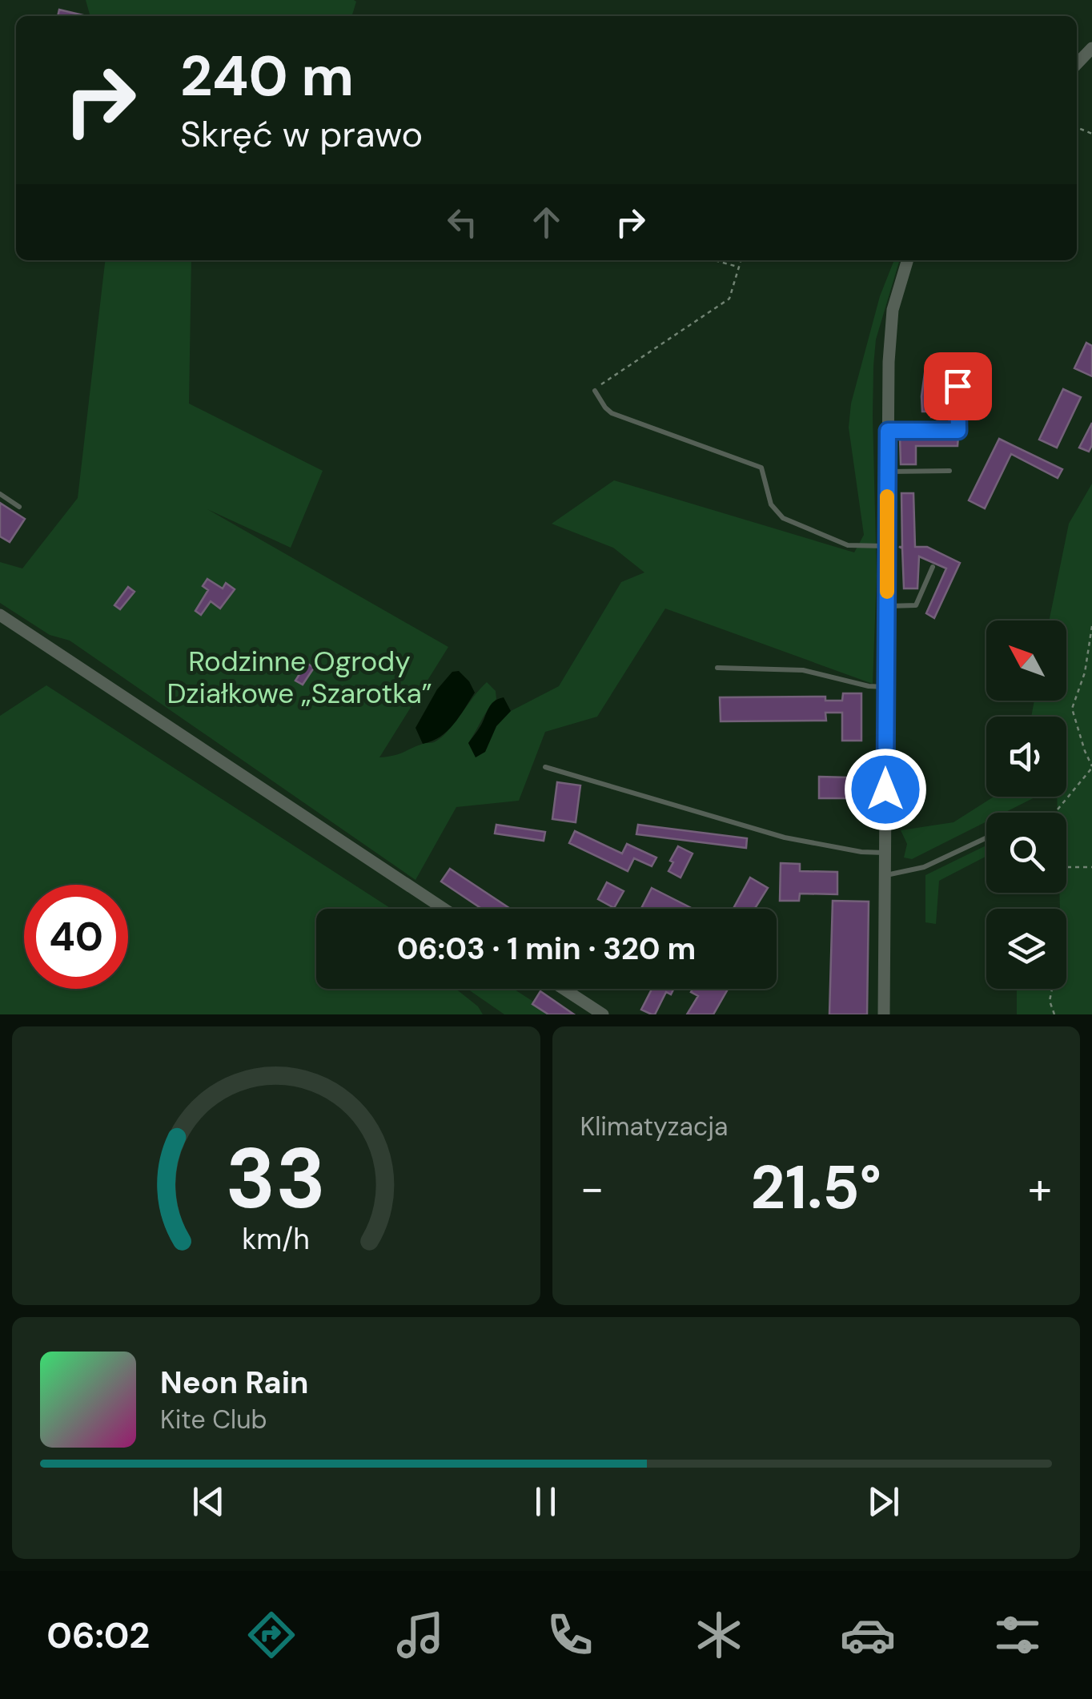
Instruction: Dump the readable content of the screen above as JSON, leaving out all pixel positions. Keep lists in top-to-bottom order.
{
  "parks": ["Rodzinne Ogrody Działkowe „Szarotka”"],
  "north": "top left",
  "page": {
    "turn": ["240 m", "Skręć w prawo"],
    "limit": "40",
    "trip": "06:03 · 1 min · 320 m",
    "tile": "Klimatyzacja",
    "heat": ["−", "21.5°", "+"],
    "song": ["Neon Rain", "Kite Club"],
    "tabs": "06:02",
    "gauge": ["33", "km/h"]
  }
}
